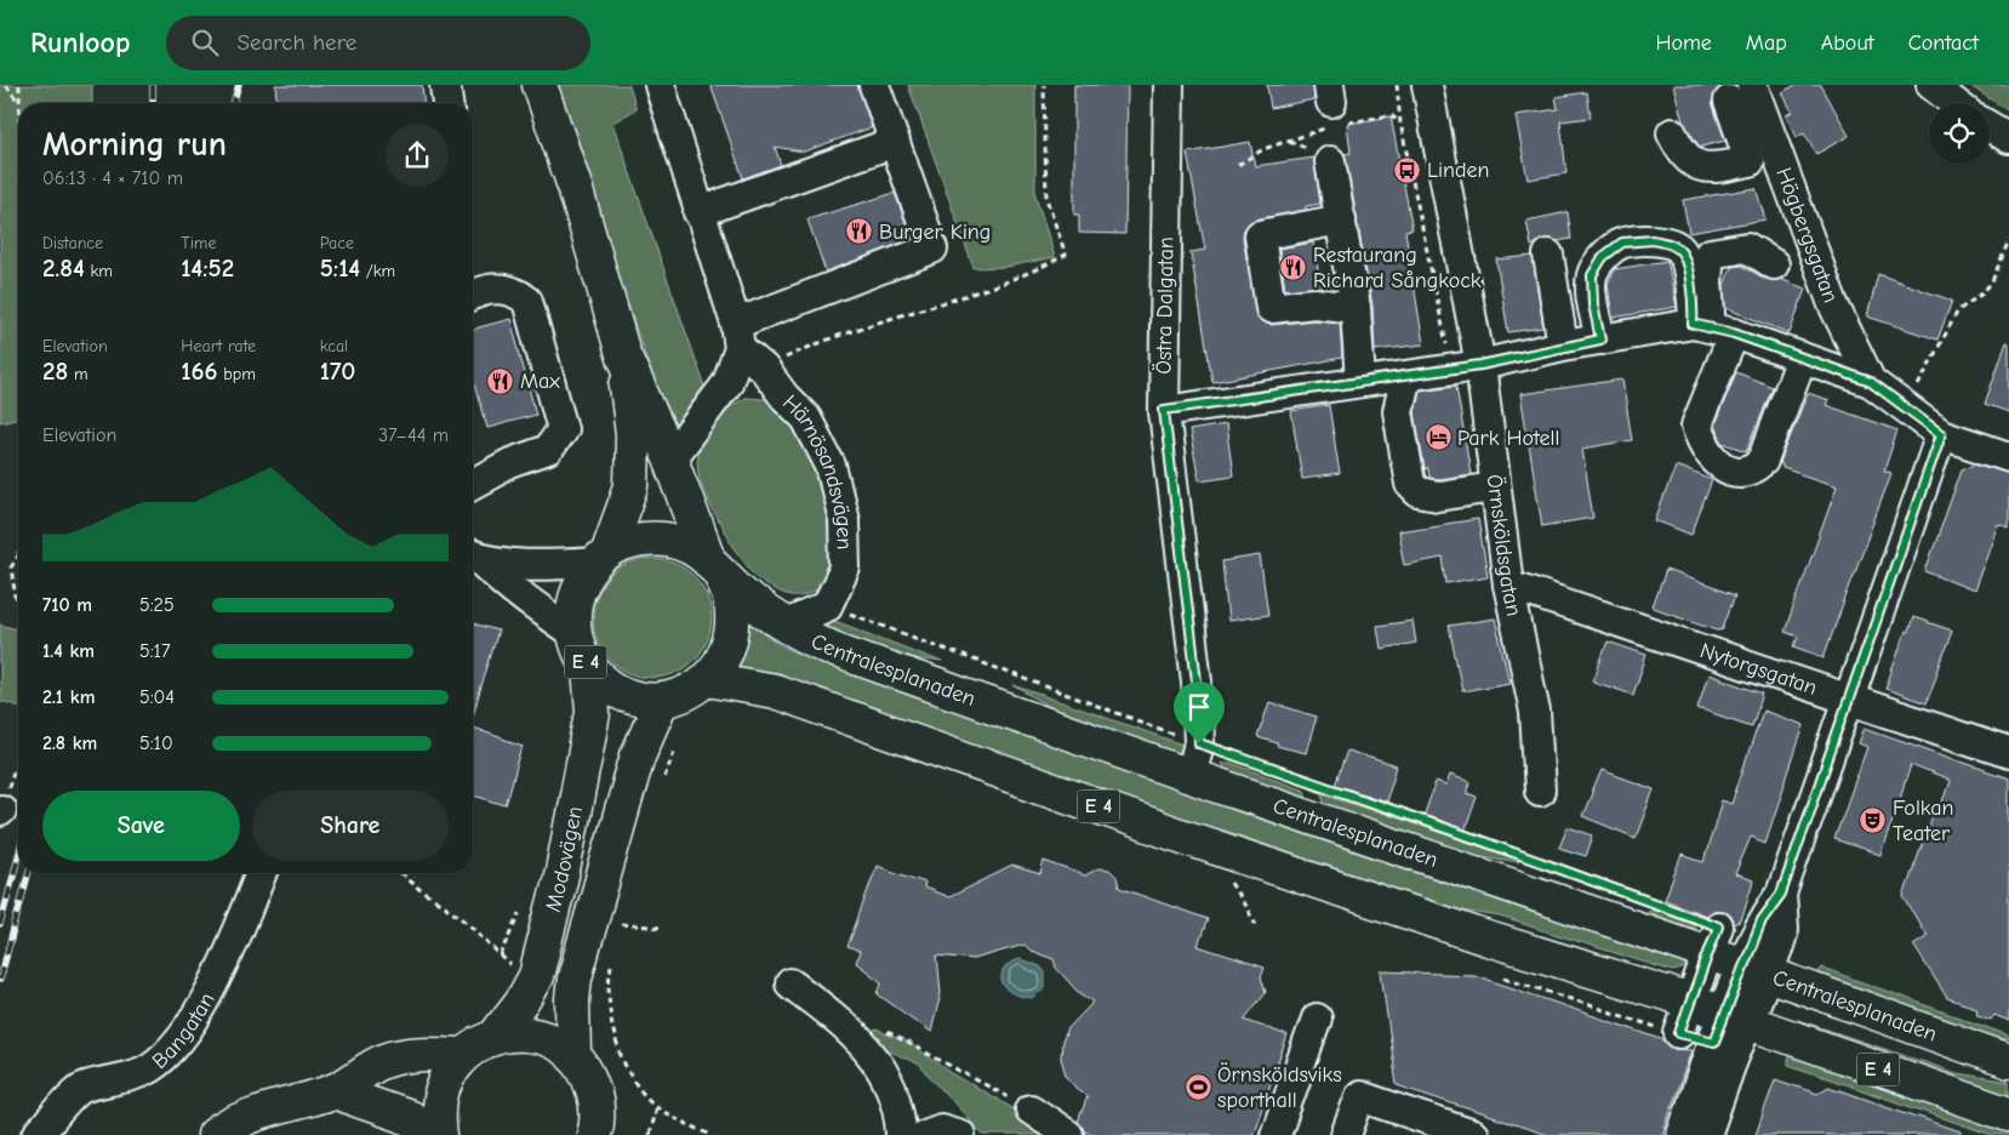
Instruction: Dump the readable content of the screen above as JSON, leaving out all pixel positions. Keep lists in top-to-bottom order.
{
  "streets": {
    "main road": ["E 4", "Centralesplanaden", "Modovägen"],
    "street": [
      "Högbergsgatan",
      "Östra Dalgatan",
      "Härnösandsvägen",
      "Örnsköldsgatan",
      "Nytorgsgatan",
      "Bangatan"
    ]
  },
  "crossings": [
    ["Östra Dalgatan", "Centralesplanaden"],
    ["Örnsköldsgatan", "Nytorgsgatan"],
    ["E 4", "Centralesplanaden"],
    ["E 4", "Modovägen"],
    ["Centralesplanaden", "Modovägen"]
  ],
  "places": {
    "bus stop": ["Linden"],
    "restaurant": ["Burger King", "Restaurang Richard Sångkock", "Max"],
    "hotel": ["Park Hotell"],
    "theatre": ["Folkan Teater"],
    "sports": ["Örnsköldsviks sporthall"]
  },
  "page": {
    "header": "Runloop",
    "search": "Search here",
    "nav": [
      "Home",
      "Map",
      "About",
      "Contact"
    ],
    "heading": ["Morning run", "06:13 · 4 × 710 m"],
    "stats": [
      ["Distance", "2.84 km"],
      ["Time", "14:52"],
      ["Pace", "5:14 /km"],
      ["Elevation", "28 m"],
      ["Heart rate", "166 bpm"],
      ["kcal", "170"]
    ],
    "chart": ["Elevation", "37–44 m"],
    "list": [
      {
        "name": "710 m",
        "note": "5:25"
      },
      {
        "name": "1.4 km",
        "note": "5:17"
      },
      {
        "name": "2.1 km",
        "note": "5:04"
      },
      {
        "name": "2.8 km",
        "note": "5:10"
      }
    ],
    "buttons": ["Save", "Share"]
  }
}
